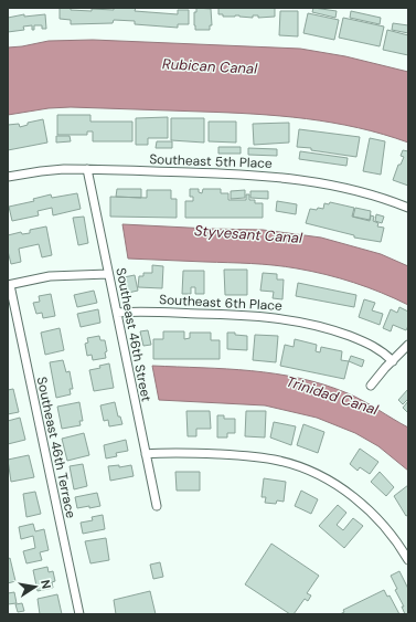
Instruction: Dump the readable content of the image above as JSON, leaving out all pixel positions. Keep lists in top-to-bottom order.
{
  "streets": {
    "street": [
      "Southeast 5th Place",
      "Southeast 6th Place",
      "Southeast 46th Street",
      "Southeast 46th Terrace"
    ]
  },
  "crossings": [
    ["Southeast 5th Place", "Southeast 46th Street"],
    ["Southeast 6th Place", "Southeast 46th Street"]
  ],
  "water": ["Rubican Canal", "Styvesant Canal", "Trinidad Canal"],
  "north": "right"
}
